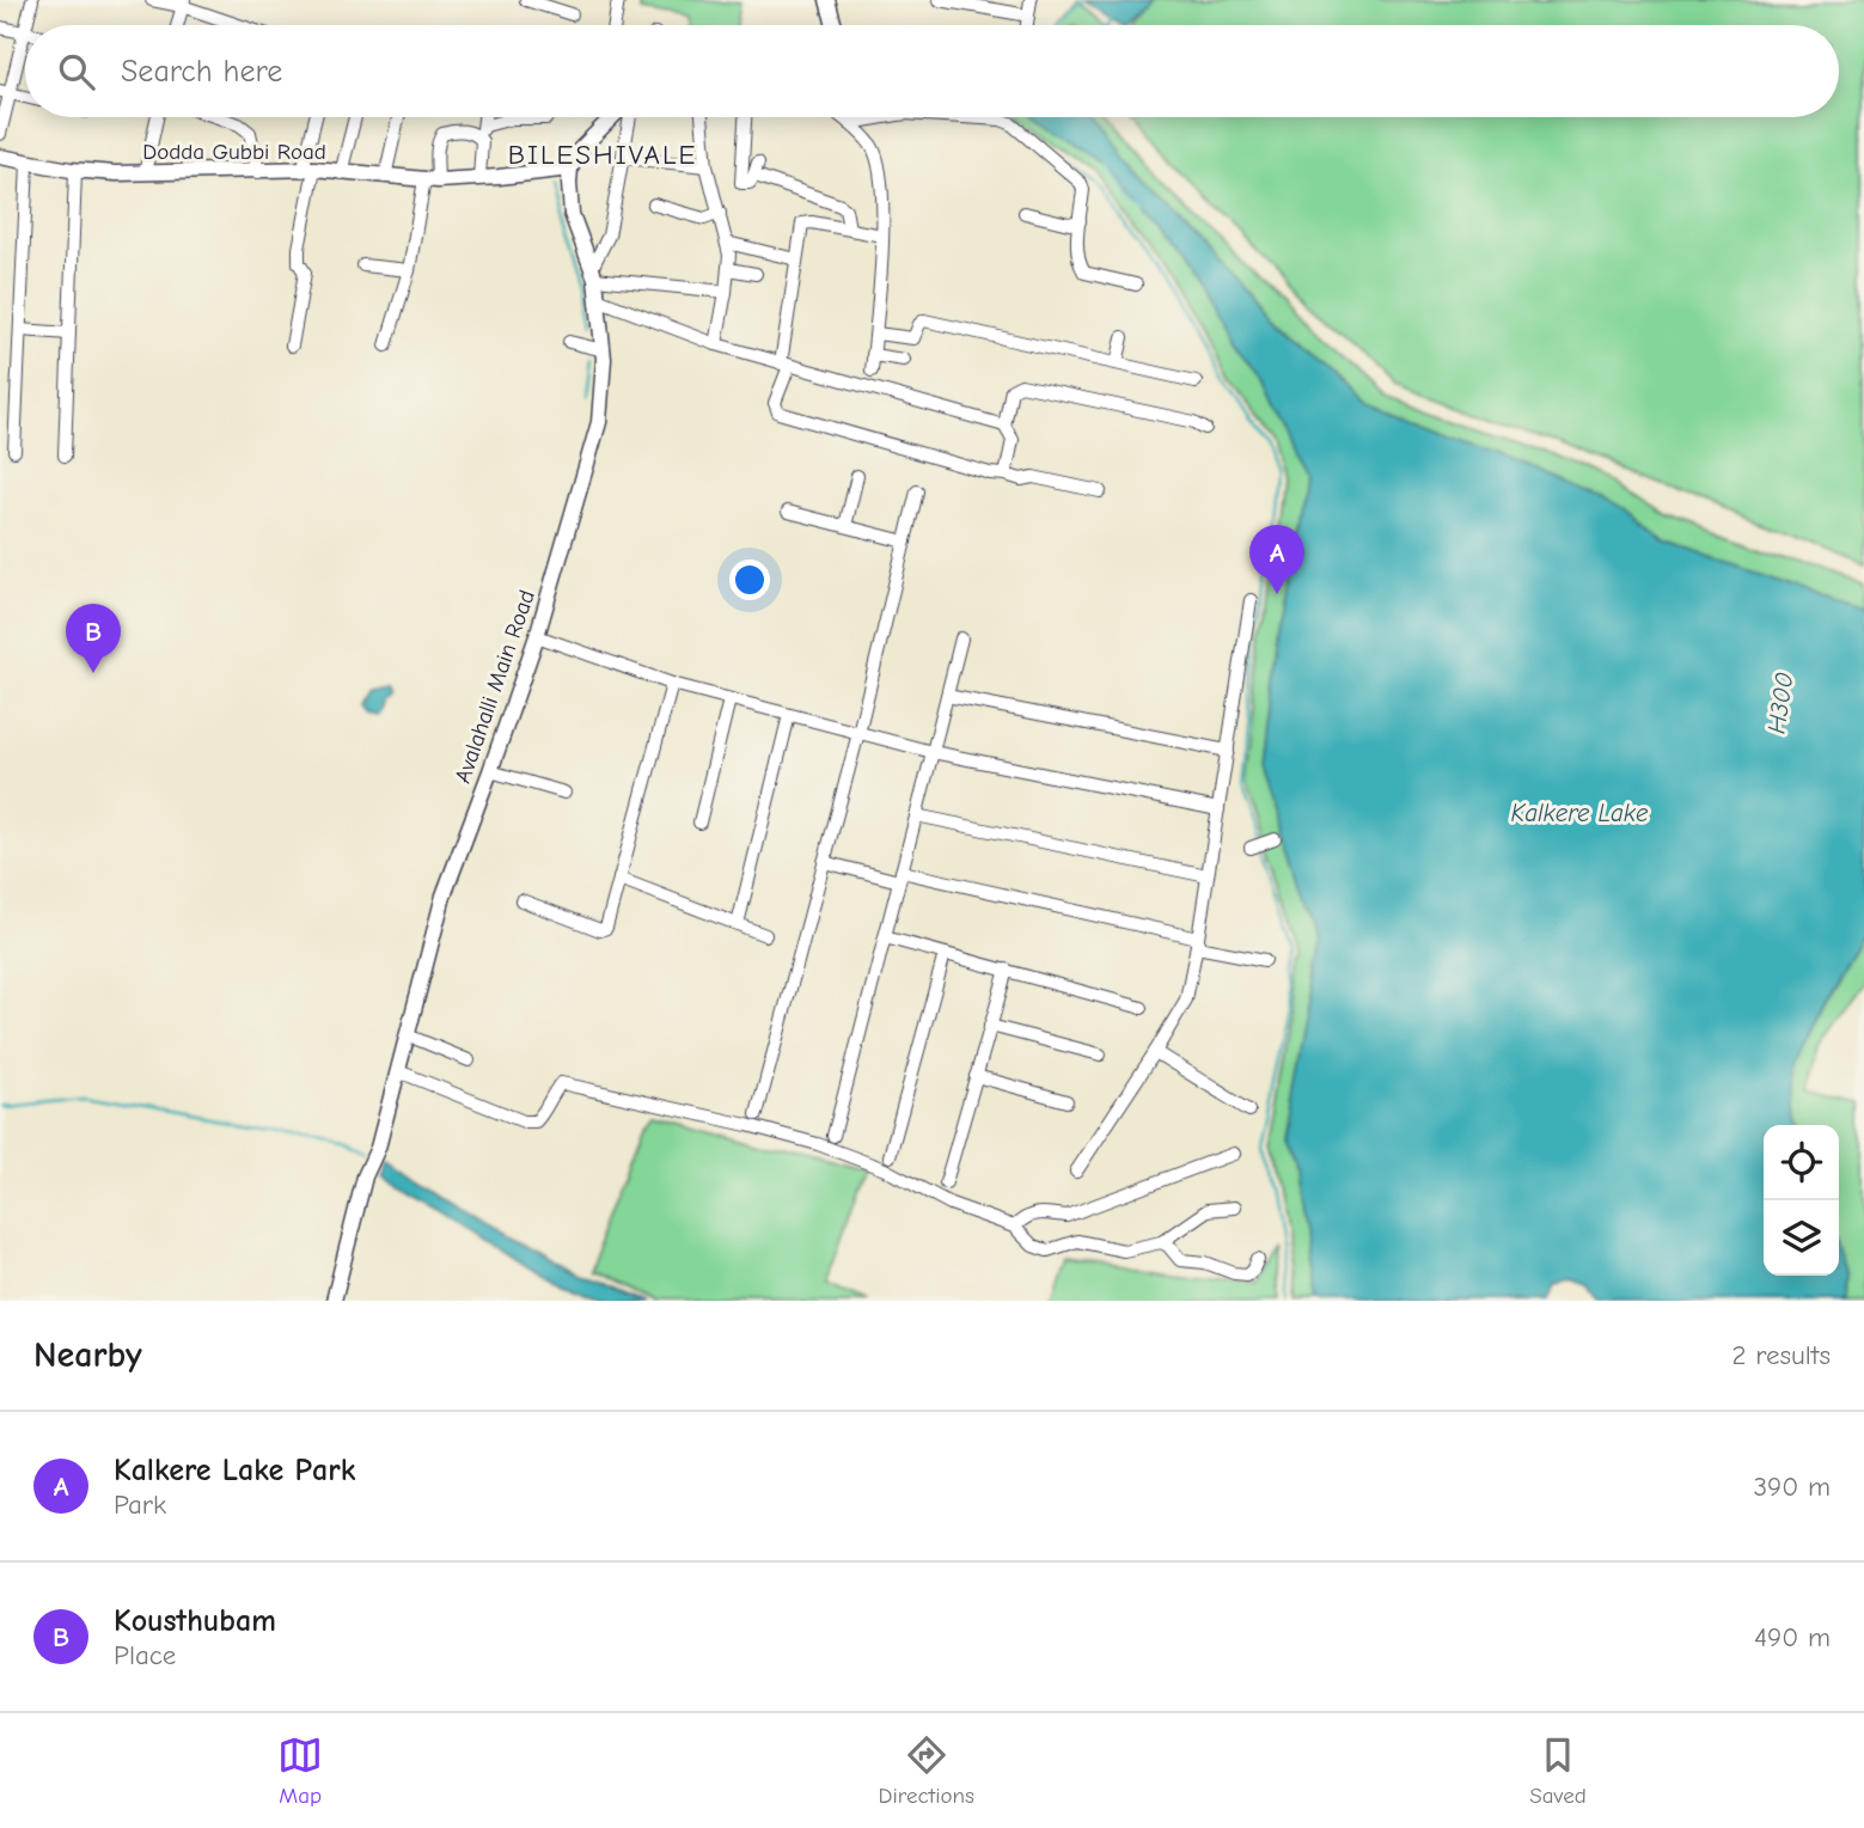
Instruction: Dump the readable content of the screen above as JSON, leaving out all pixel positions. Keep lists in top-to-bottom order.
{
  "streets": {
    "main road": ["Dodda Gubbi Road", "Avalahalli Main Road"]
  },
  "crossings": [
    ["Dodda Gubbi Road", "Avalahalli Main Road"]
  ],
  "districts": ["BILESHIVALE"],
  "water": ["H300", "Kalkere Lake"],
  "page": {
    "search": "Search here",
    "pins": ["A", "B"],
    "heading": ["Nearby", "2 results"],
    "list": [
      {
        "mark": "A",
        "name": "Kalkere Lake Park",
        "note": "Park",
        "value": "390 m"
      },
      {
        "mark": "B",
        "name": "Kousthubam",
        "note": "Place",
        "value": "490 m"
      }
    ],
    "nav": ["Map", "Directions", "Saved"]
  }
}
